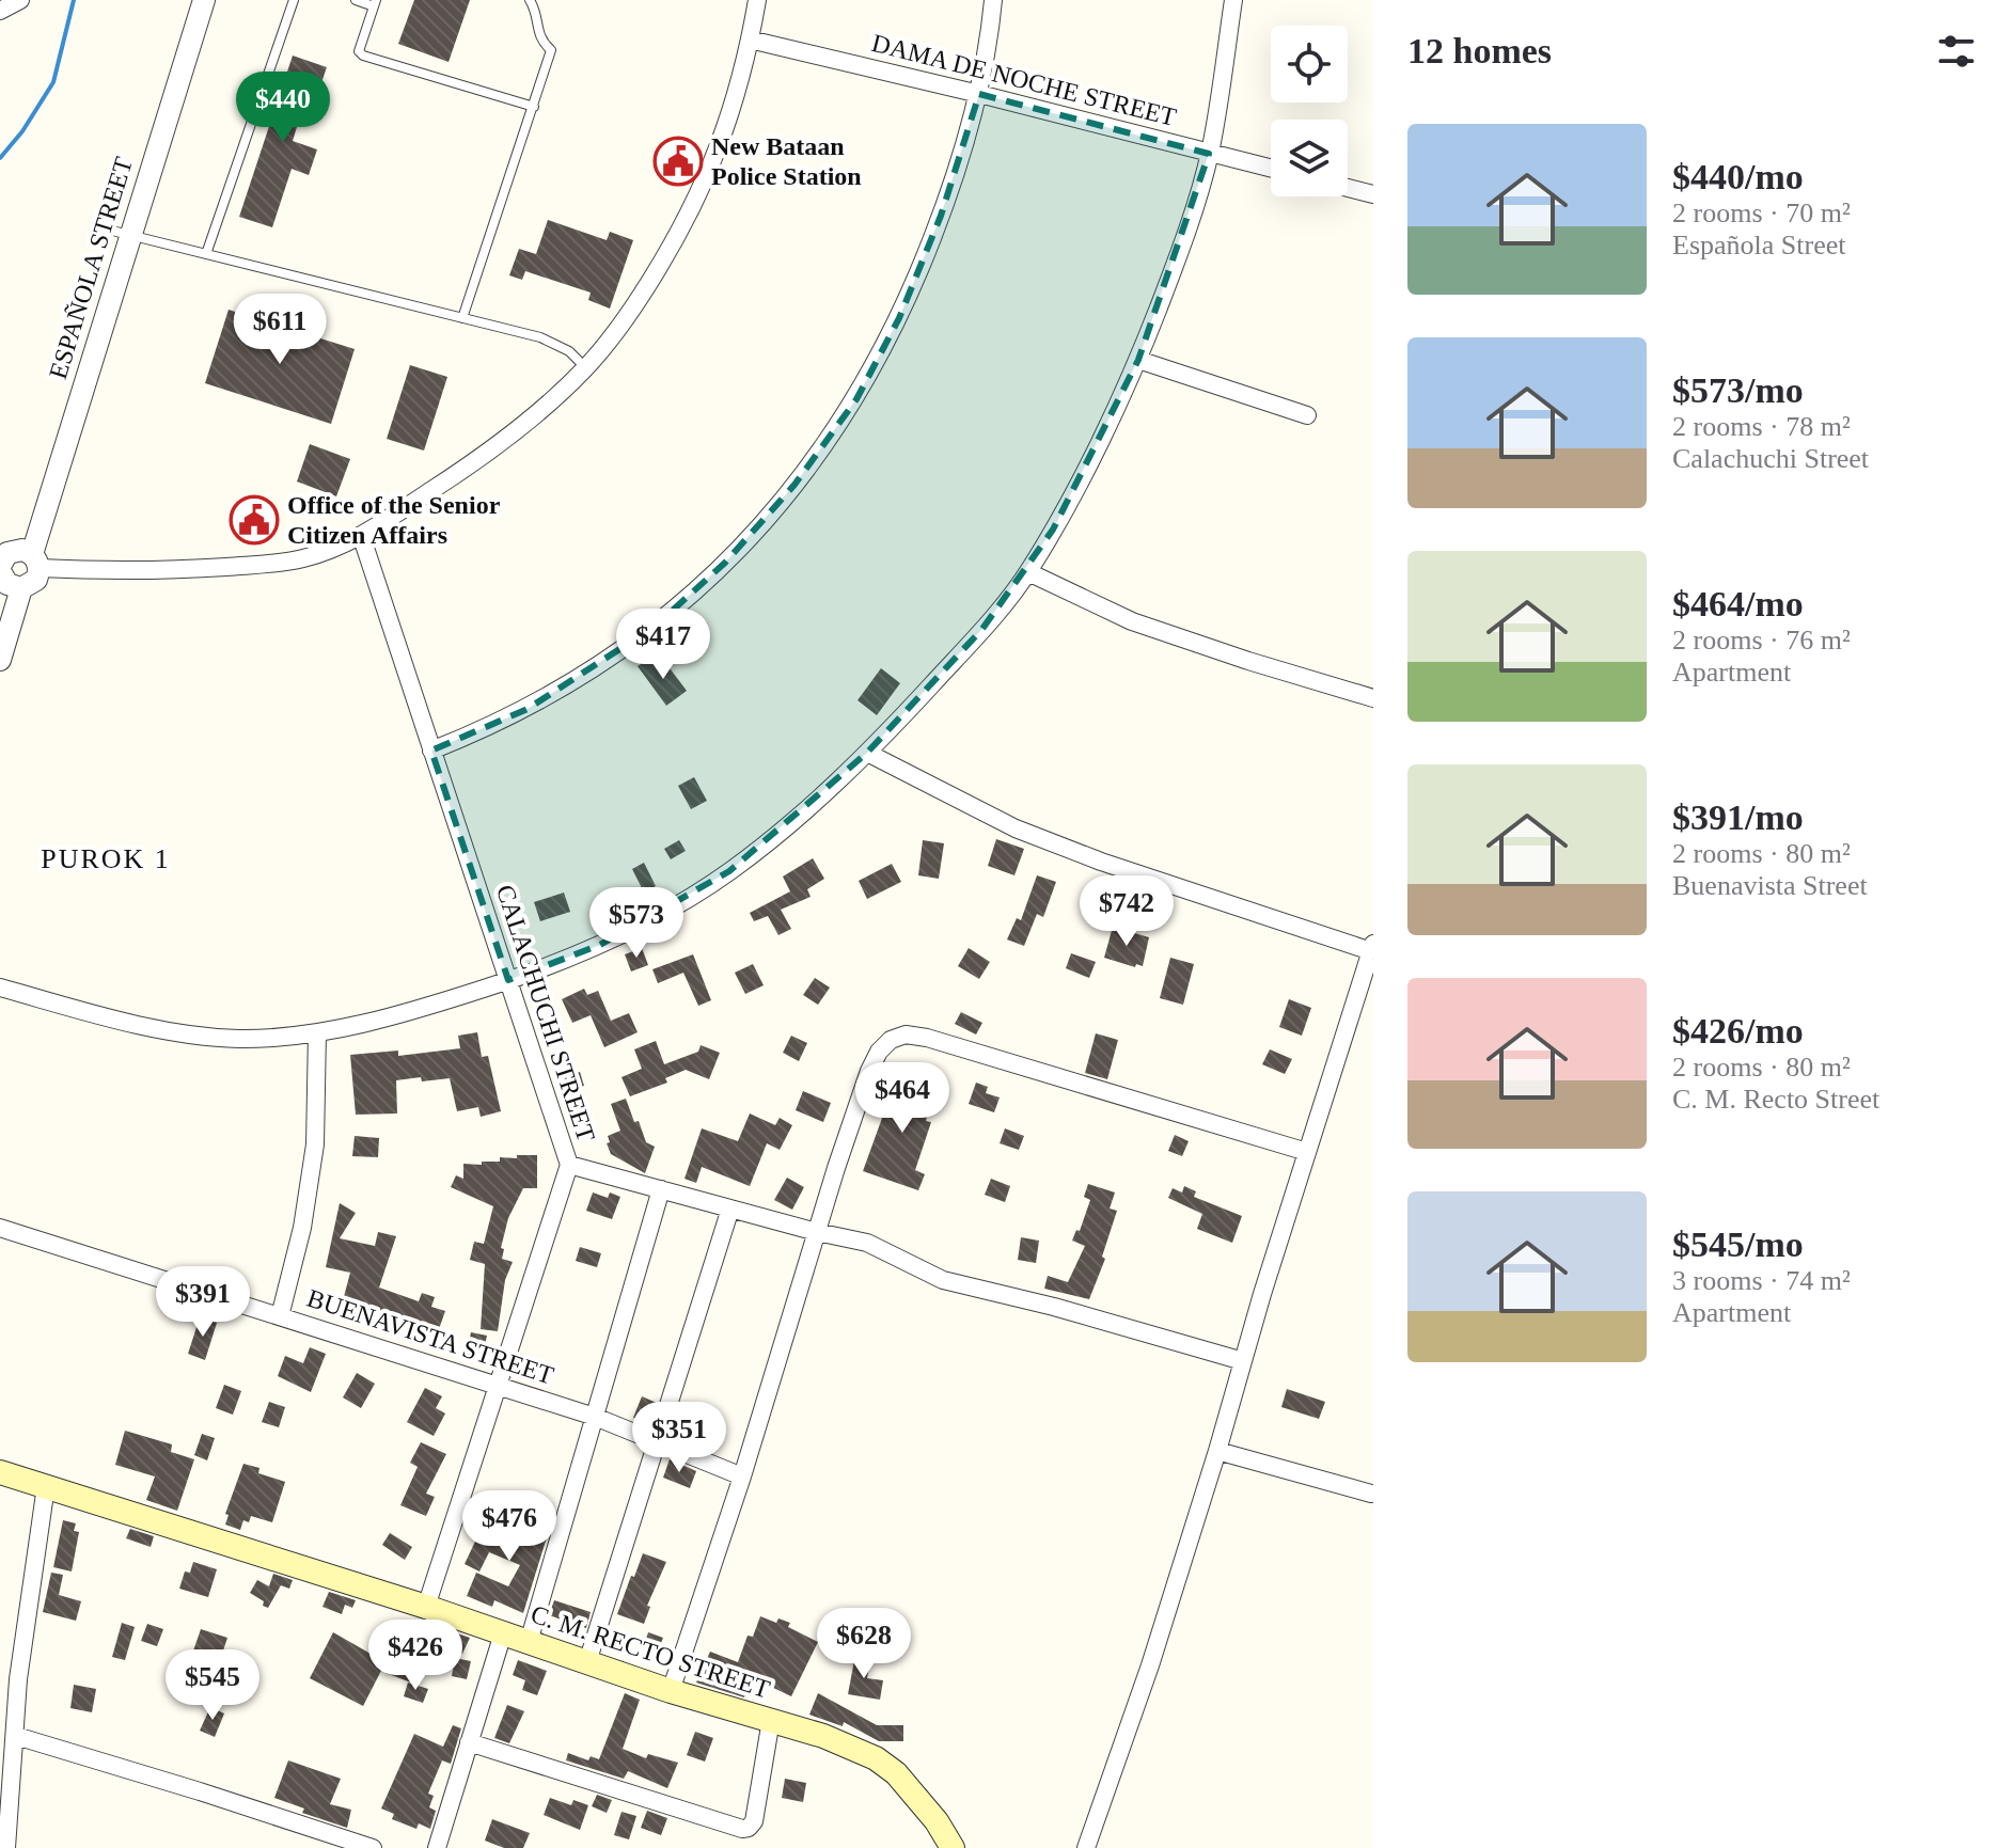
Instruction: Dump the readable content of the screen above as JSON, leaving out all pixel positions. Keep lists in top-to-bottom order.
{
  "streets": {
    "main road": ["C. M. RECTO STREET"],
    "street": [
      "DAMA DE NOCHE STREET",
      "ESPAÑOLA STREET",
      "CALACHUCHI STREET",
      "BUENAVISTA STREET"
    ]
  },
  "crossings": [
    ["CALACHUCHI STREET", "BUENAVISTA STREET"],
    ["CALACHUCHI STREET", "C. M. RECTO STREET"]
  ],
  "districts": ["PUROK 1"],
  "places": {
    "public building": ["New Bataan Police Station", "Office of the Senior Citizen Affairs"]
  },
  "page": {
    "heading": "12 homes",
    "price": [
      "$440",
      "$611",
      "$417",
      "$742",
      "$573",
      "$464",
      "$391",
      "$351",
      "$476",
      "$628",
      "$426",
      "$545"
    ],
    "list": [
      {
        "name": "$440/mo",
        "note": "2 rooms · 70 m² · Española Street"
      },
      {
        "name": "$573/mo",
        "note": "2 rooms · 78 m² · Calachuchi Street"
      },
      {
        "name": "$464/mo",
        "note": "2 rooms · 76 m² · Apartment"
      },
      {
        "name": "$391/mo",
        "note": "2 rooms · 80 m² · Buenavista Street"
      },
      {
        "name": "$426/mo",
        "note": "2 rooms · 80 m² · C. M. Recto Street"
      },
      {
        "name": "$545/mo",
        "note": "3 rooms · 74 m² · Apartment"
      }
    ]
  }
}
